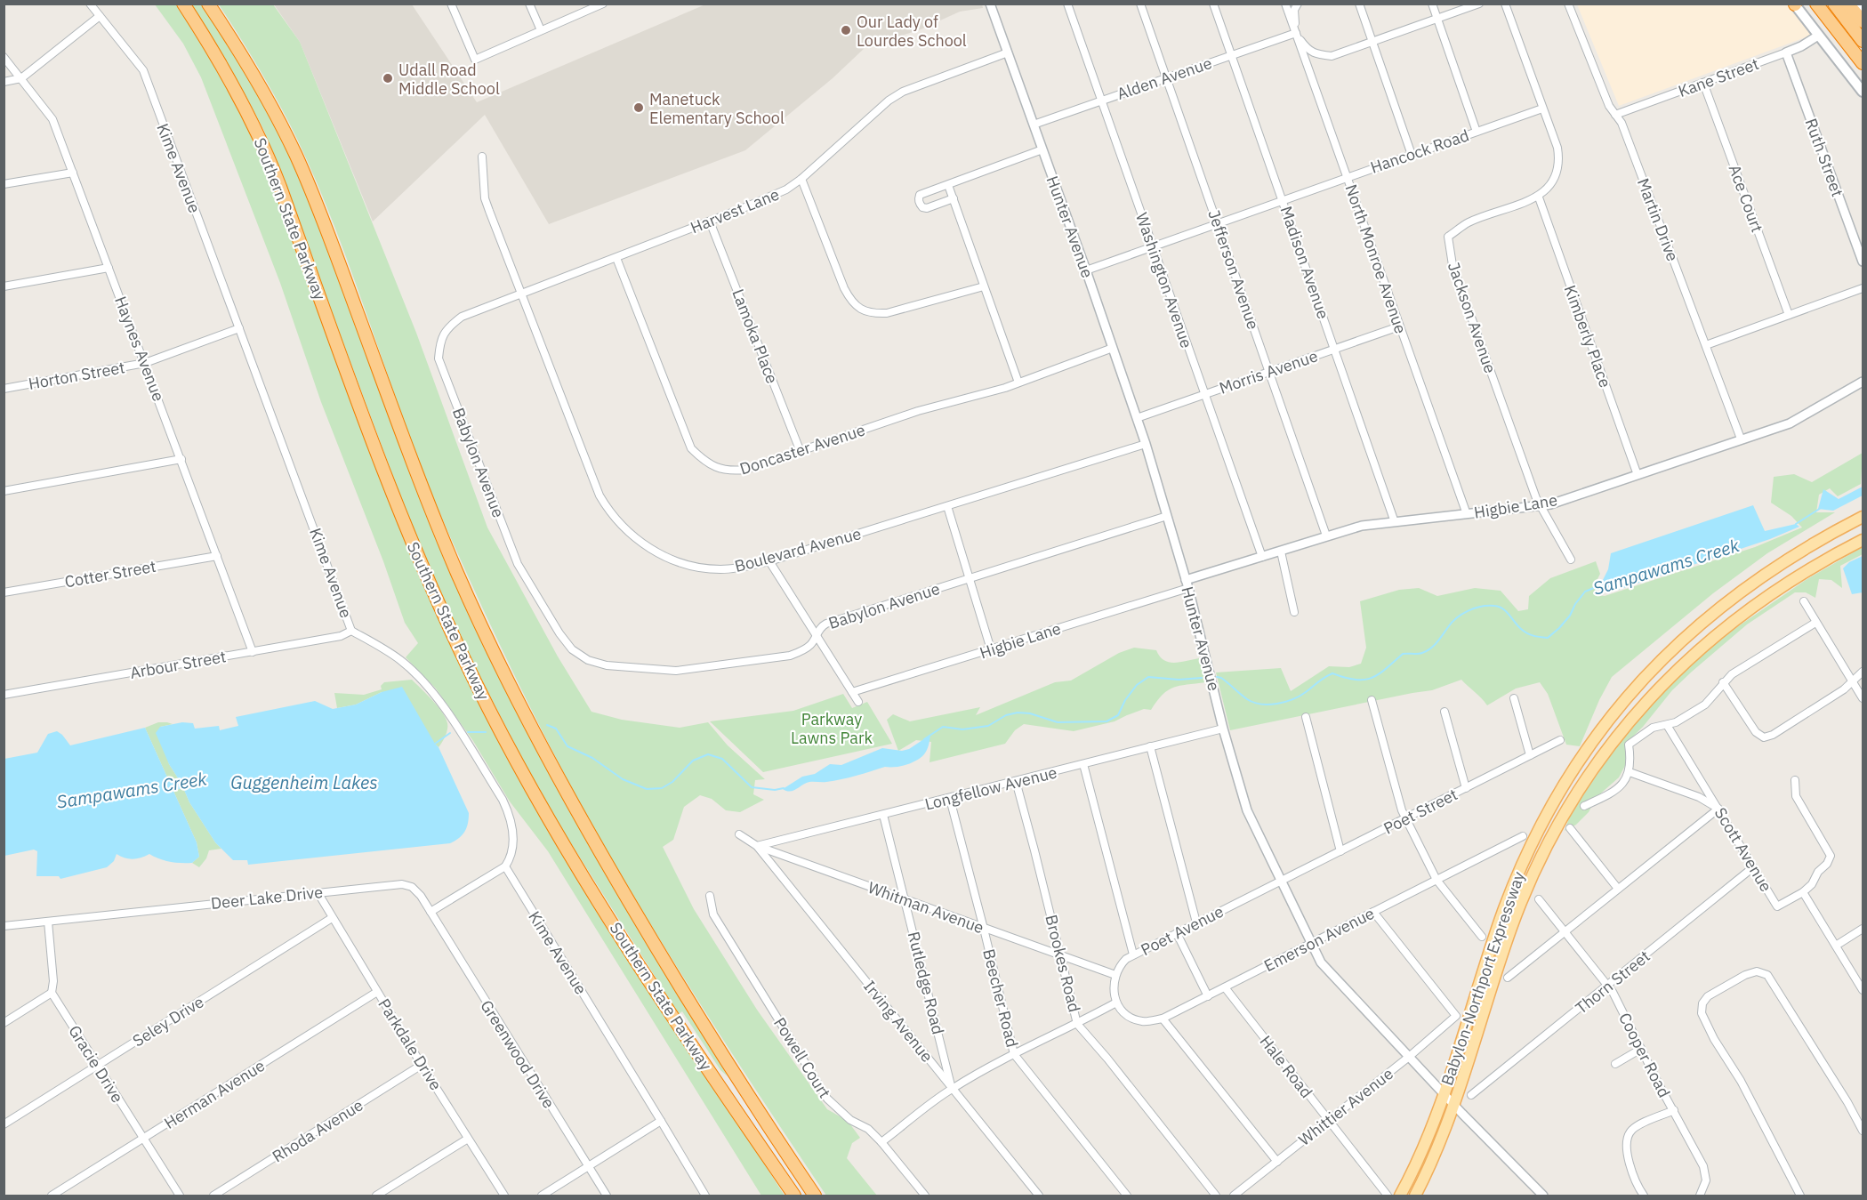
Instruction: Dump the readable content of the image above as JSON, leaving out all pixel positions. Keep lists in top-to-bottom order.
{
  "streets": {
    "highway": ["Southern State Parkway"],
    "main road": ["Babylon-Northport Expressway"],
    "street": [
      "Kane Street",
      "Alden Avenue",
      "Hancock Road",
      "Ruth Street",
      "Kime Avenue",
      "Ace Court",
      "Harvest Lane",
      "Martin Drive",
      "Hunter Avenue",
      "North Monroe Avenue",
      "Madison Avenue",
      "Jefferson Avenue",
      "Washington Avenue",
      "Jackson Avenue",
      "Lamoka Place",
      "Kimberly Place",
      "Haynes Avenue",
      "Morris Avenue",
      "Horton Street",
      "Doncaster Avenue",
      "Babylon Avenue",
      "Higbie Lane",
      "Boulevard Avenue",
      "Cotter Street",
      "Arbour Street",
      "Longfellow Avenue",
      "Poet Street",
      "Scott Avenue",
      "Deer Lake Drive",
      "Whitman Avenue",
      "Poet Avenue",
      "Emerson Avenue",
      "Brookes Road",
      "Thorn Street",
      "Rutledge Road",
      "Beecher Road",
      "Seley Drive",
      "Irving Avenue",
      "Parkdale Drive",
      "Greenwood Drive",
      "Cooper Road",
      "Powell Court",
      "Gracie Drive",
      "Hale Road",
      "Herman Avenue",
      "Whittier Avenue",
      "Rhoda Avenue"
    ]
  },
  "crossings": [
    ["Kane Street", "Ruth Street"],
    ["Kane Street", "Ace Court"],
    ["Kane Street", "Martin Drive"],
    ["Alden Avenue", "Hunter Avenue"],
    ["Alden Avenue", "North Monroe Avenue"],
    ["Alden Avenue", "Madison Avenue"],
    ["Alden Avenue", "Jefferson Avenue"],
    ["Alden Avenue", "Washington Avenue"],
    ["Hancock Road", "Hunter Avenue"],
    ["Hancock Road", "North Monroe Avenue"],
    ["Hancock Road", "Madison Avenue"],
    ["Hancock Road", "Jefferson Avenue"],
    ["Hancock Road", "Washington Avenue"],
    ["Kime Avenue", "Horton Street"],
    ["Kime Avenue", "Arbour Street"],
    ["Harvest Lane", "Hunter Avenue"],
    ["Harvest Lane", "Lamoka Place"],
    ["Harvest Lane", "Doncaster Avenue"],
    ["Harvest Lane", "Babylon Avenue"],
    ["Harvest Lane", "Boulevard Avenue"],
    ["Martin Drive", "Higbie Lane"],
    ["Hunter Avenue", "Morris Avenue"],
    ["Hunter Avenue", "Doncaster Avenue"],
    ["Hunter Avenue", "Babylon Avenue"],
    ["Hunter Avenue", "Higbie Lane"],
    ["Hunter Avenue", "Boulevard Avenue"],
    ["Hunter Avenue", "Longfellow Avenue"],
    ["Hunter Avenue", "Poet Street"],
    ["Hunter Avenue", "Poet Avenue"],
    ["Hunter Avenue", "Emerson Avenue"],
    ["Hunter Avenue", "Babylon-Northport Expressway"],
    ["Hunter Avenue", "Whittier Avenue"],
    ["North Monroe Avenue", "Morris Avenue"],
    ["North Monroe Avenue", "Higbie Lane"],
    ["Madison Avenue", "Morris Avenue"],
    ["Madison Avenue", "Higbie Lane"],
    ["Jefferson Avenue", "Morris Avenue"],
    ["Jefferson Avenue", "Higbie Lane"],
    ["Washington Avenue", "Morris Avenue"],
    ["Washington Avenue", "Higbie Lane"],
    ["Jackson Avenue", "Kimberly Place"],
    ["Jackson Avenue", "Higbie Lane"],
    ["Lamoka Place", "Doncaster Avenue"],
    ["Kimberly Place", "Higbie Lane"],
    ["Haynes Avenue", "Horton Street"],
    ["Haynes Avenue", "Cotter Street"],
    ["Haynes Avenue", "Arbour Street"],
    ["Longfellow Avenue", "Whitman Avenue"],
    ["Longfellow Avenue", "Brookes Road"],
    ["Longfellow Avenue", "Rutledge Road"],
    ["Longfellow Avenue", "Beecher Road"],
    ["Longfellow Avenue", "Irving Avenue"],
    ["Poet Street", "Poet Avenue"],
    ["Scott Avenue", "Thorn Street"],
    ["Deer Lake Drive", "Parkdale Drive"],
    ["Deer Lake Drive", "Greenwood Drive"],
    ["Whitman Avenue", "Poet Avenue"],
    ["Whitman Avenue", "Emerson Avenue"],
    ["Whitman Avenue", "Brookes Road"],
    ["Whitman Avenue", "Rutledge Road"],
    ["Whitman Avenue", "Beecher Road"],
    ["Whitman Avenue", "Irving Avenue"],
    ["Poet Avenue", "Emerson Avenue"],
    ["Emerson Avenue", "Hale Road"],
    ["Emerson Avenue", "Whittier Avenue"],
    ["Thorn Street", "Cooper Road"],
    ["Rutledge Road", "Irving Avenue"],
    ["Seley Drive", "Parkdale Drive"],
    ["Seley Drive", "Gracie Drive"],
    ["Parkdale Drive", "Herman Avenue"],
    ["Parkdale Drive", "Rhoda Avenue"],
    ["Gracie Drive", "Herman Avenue"],
    ["Hale Road", "Whittier Avenue"]
  ],
  "water": ["Sampawams Creek", "Guggenheim Lakes"],
  "parks": ["Parkway Lawns Park"],
  "places": ["Our Lady of Lourdes School", "Udall Road Middle School", "Manetuck Elementary School"]
}
